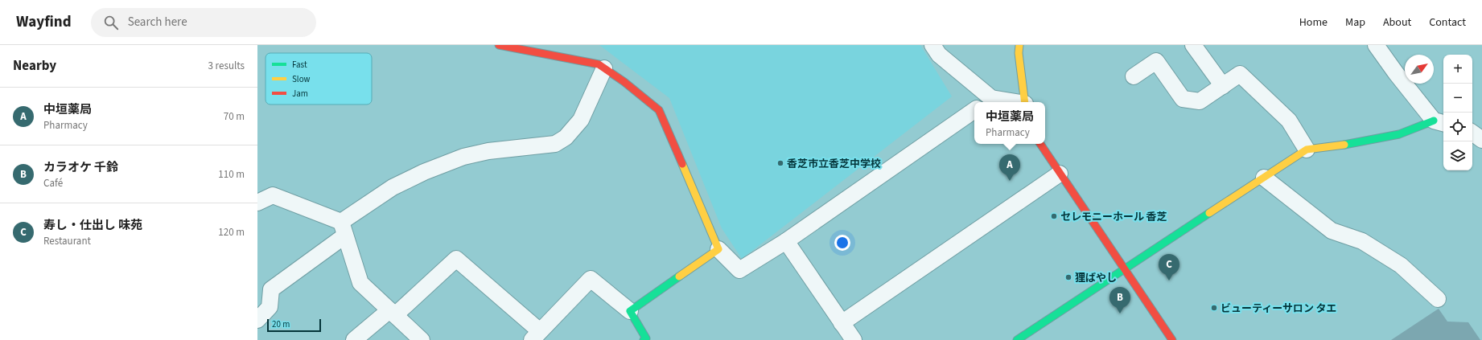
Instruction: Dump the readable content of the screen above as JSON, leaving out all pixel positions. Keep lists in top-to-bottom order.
{
  "places": [
    "香芝市立香芝中学校",
    "セレモニーホール 香芝",
    "狸ばやし",
    "ビューティーサロン タエ"
  ],
  "legend": ["Fast", "Slow", "Jam"],
  "scale_bar": "20 m",
  "north": "top right",
  "page": {
    "header": "Wayfind",
    "search": "Search here",
    "nav": [
      "Home",
      "Map",
      "About",
      "Contact"
    ],
    "heading": ["Nearby", "3 results"],
    "map_buttons": ["+", "−"],
    "list": [
      {
        "mark": "A",
        "name": "中垣薬局",
        "note": "Pharmacy",
        "value": "70 m"
      },
      {
        "mark": "B",
        "name": "カラオケ 千鈴",
        "note": "Café",
        "value": "110 m"
      },
      {
        "mark": "C",
        "name": "寿し・仕出し 味苑",
        "note": "Restaurant",
        "value": "120 m"
      }
    ],
    "popup": ["中垣薬局", "Pharmacy"],
    "pins": ["A", "C", "B"],
    "scale": "20 m"
  }
}
